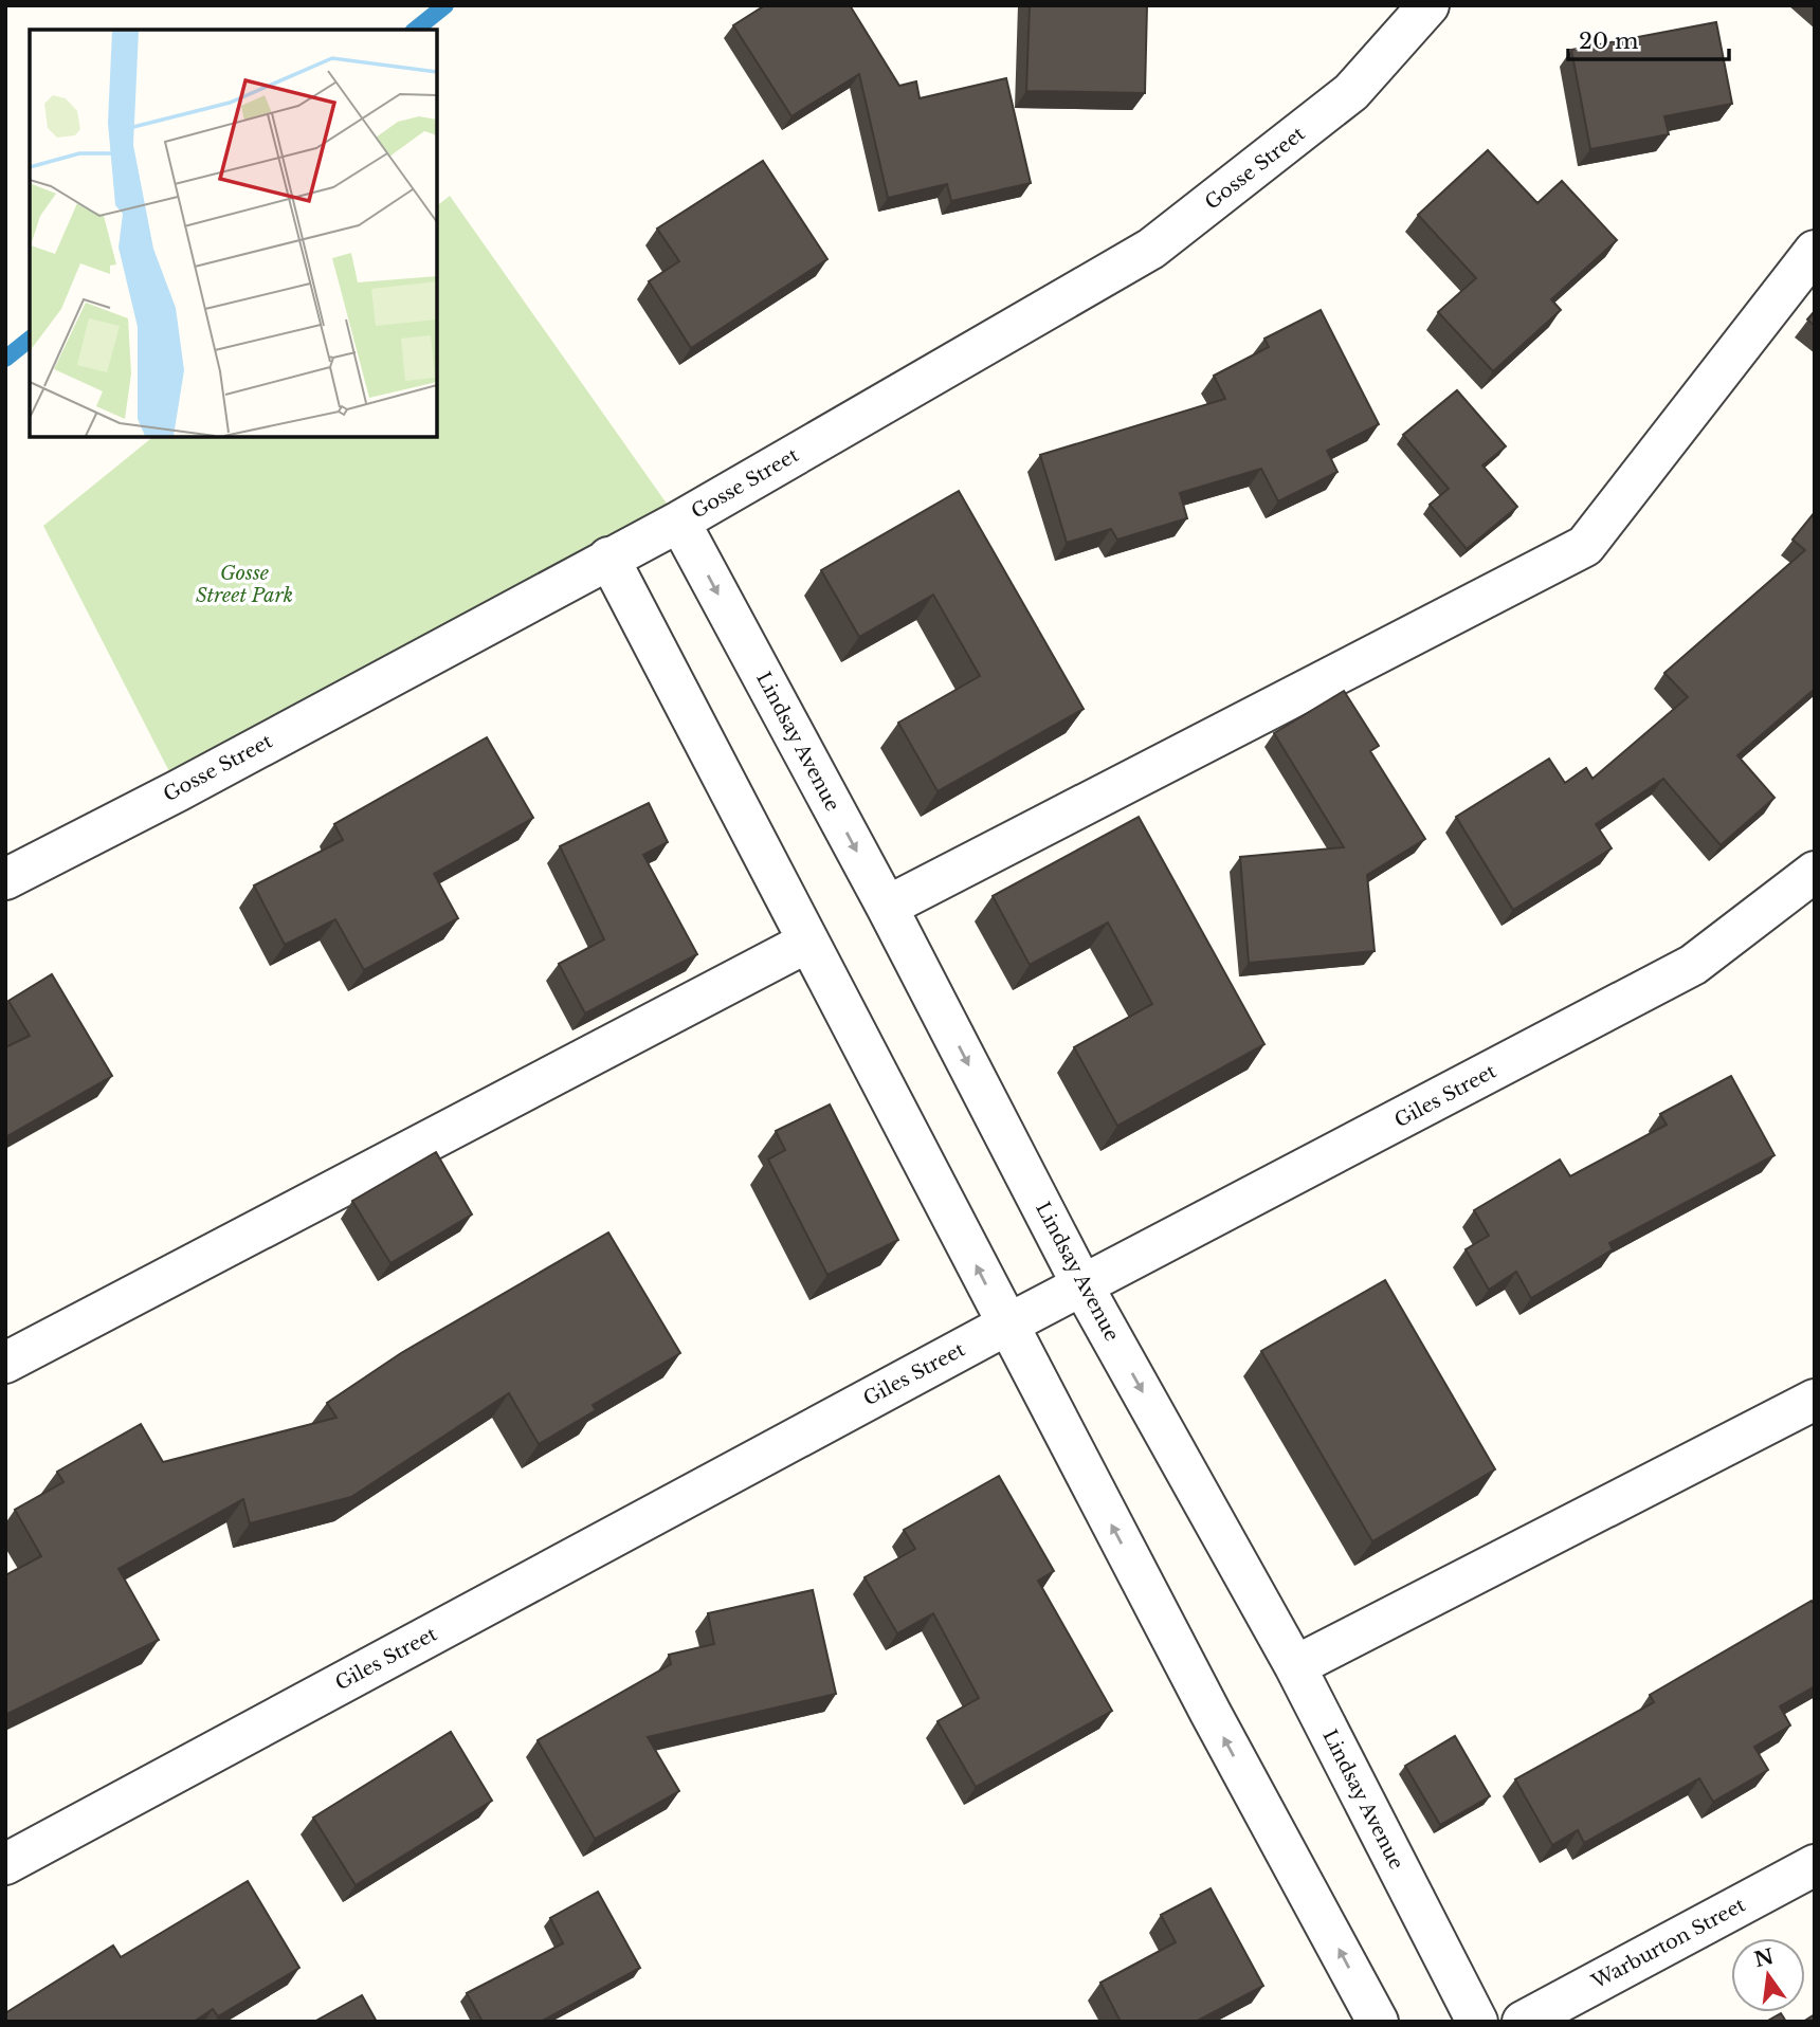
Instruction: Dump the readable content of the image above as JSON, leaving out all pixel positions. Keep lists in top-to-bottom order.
{
  "streets": {
    "street": [
      "Gosse Street",
      "Lindsay Avenue",
      "Giles Street",
      "Warburton Street"
    ]
  },
  "crossings": [
    ["Gosse Street", "Lindsay Avenue"],
    ["Lindsay Avenue", "Giles Street"]
  ],
  "parks": ["Gosse Street Park"],
  "scale_bar": "20 m",
  "north": "top"
}
